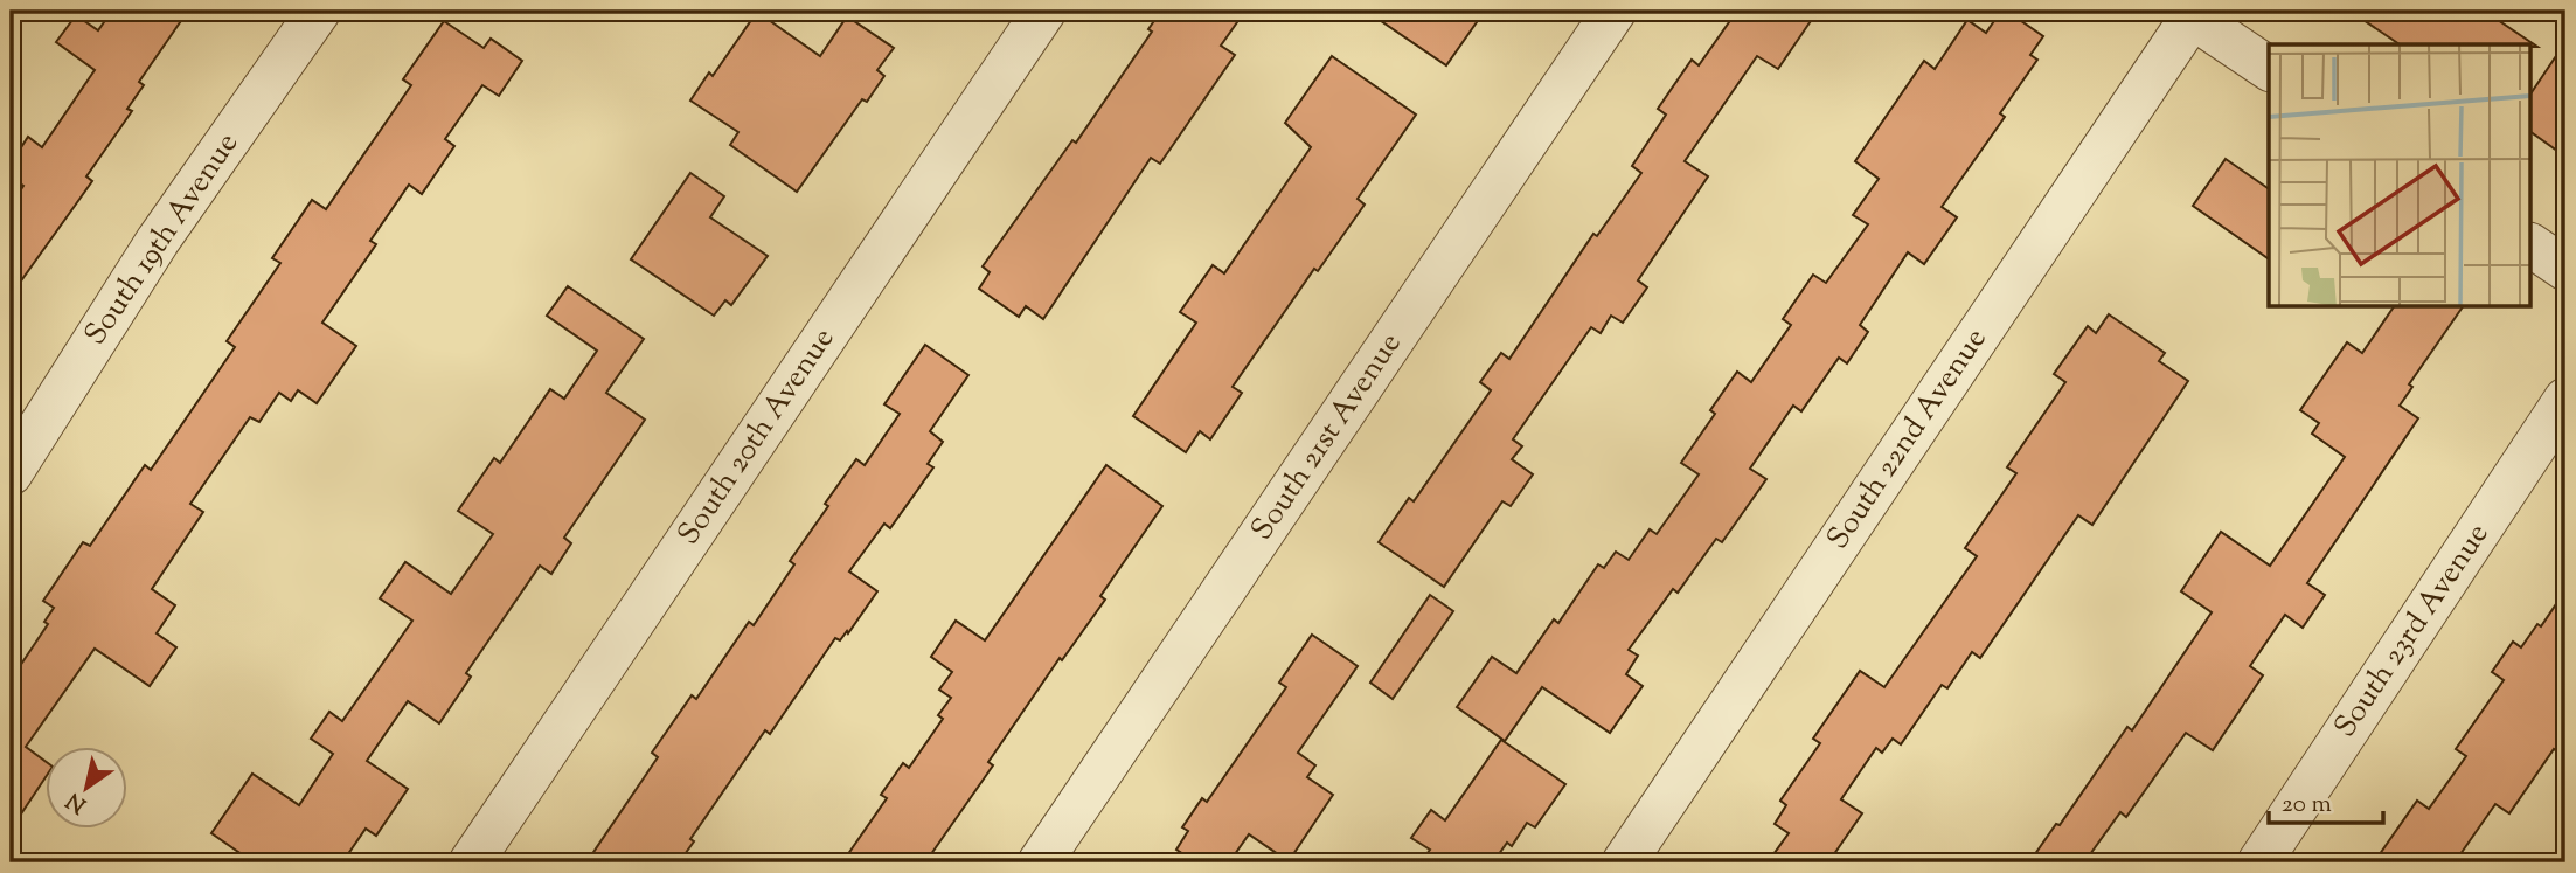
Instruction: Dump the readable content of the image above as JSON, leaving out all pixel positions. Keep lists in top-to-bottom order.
{
  "streets": {
    "street": [
      "South 19th Avenue",
      "South 20th Avenue",
      "South 21st Avenue",
      "South 22nd Avenue",
      "South 23rd Avenue"
    ]
  },
  "scale_bar": "20 m",
  "north": "bottom left"
}
